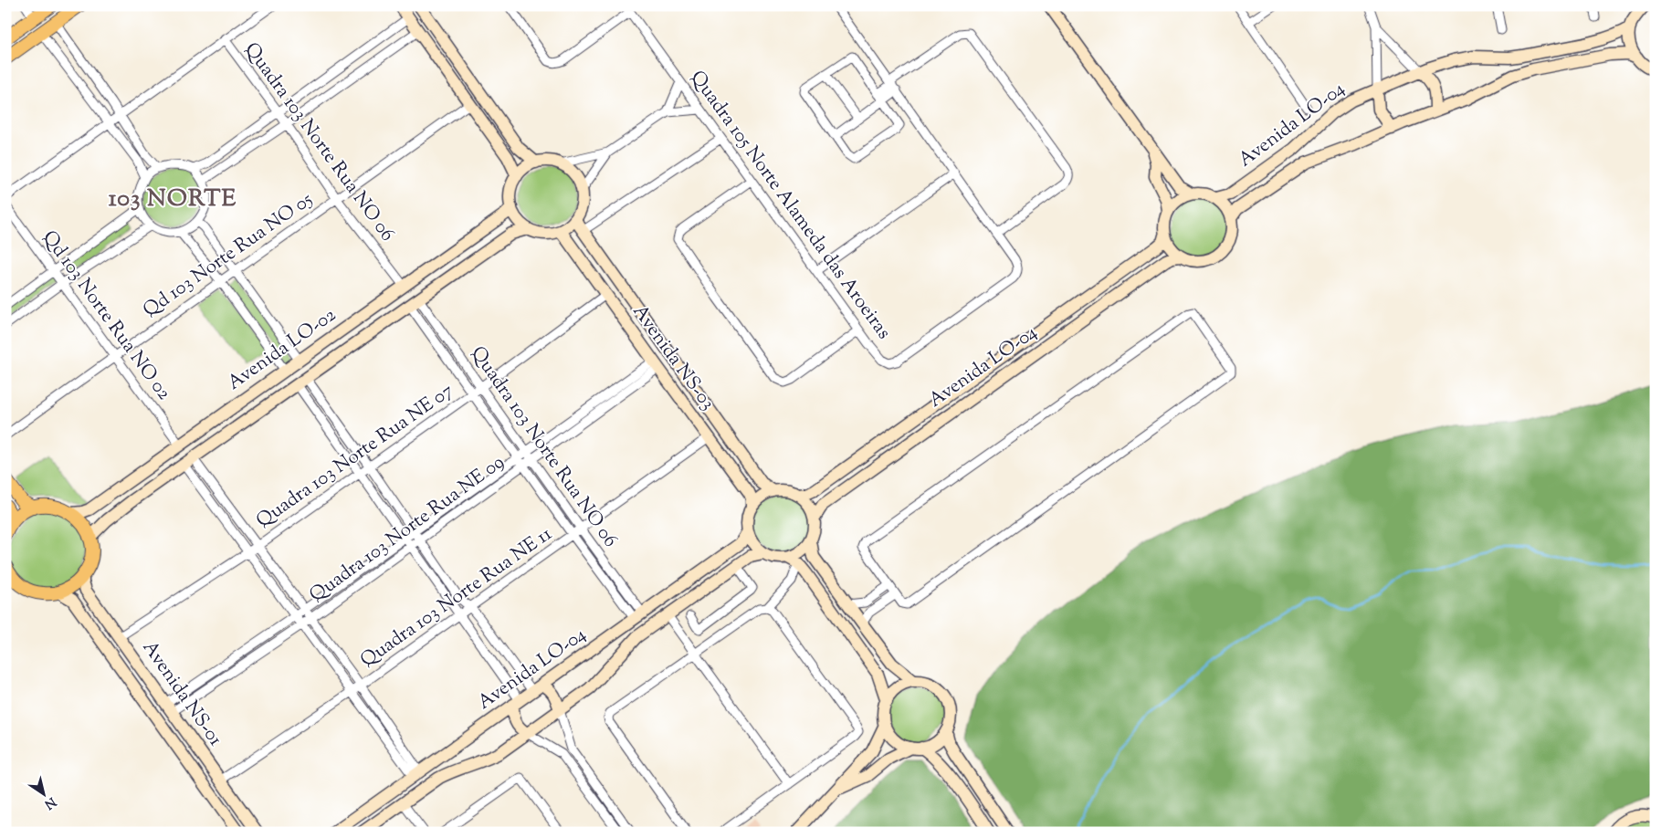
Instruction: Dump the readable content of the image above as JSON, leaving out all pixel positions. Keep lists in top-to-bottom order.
{
  "streets": {
    "street": [
      "Avenida LO-04",
      "Quadra 103 Norte Rua NO 06",
      "Quadra 105 Norte Alameda das Aroeiras",
      "Qd 103 Norte Rua NO 05",
      "Qd 103 Norte Rua NO 02",
      "Avenida LO-02",
      "Avenida NS-03",
      "Quadra 103 Norte Rua NE 07",
      "Quadra 103 Norte Rua NE 09",
      "Quadra 103 Norte Rua NE 11",
      "Avenida NS-01"
    ]
  },
  "crossings": [
    ["Avenida LO-04", "Quadra 103 Norte Rua NO 06"],
    ["Avenida LO-04", "Avenida NS-03"],
    ["Quadra 103 Norte Rua NO 06", "Qd 103 Norte Rua NO 05"],
    ["Quadra 103 Norte Rua NO 06", "Avenida LO-02"],
    ["Quadra 103 Norte Rua NO 06", "Quadra 103 Norte Rua NE 07"],
    ["Quadra 103 Norte Rua NO 06", "Quadra 103 Norte Rua NE 09"],
    ["Quadra 103 Norte Rua NO 06", "Quadra 103 Norte Rua NE 11"],
    ["Qd 103 Norte Rua NO 05", "Qd 103 Norte Rua NO 02"],
    ["Qd 103 Norte Rua NO 02", "Avenida LO-02"],
    ["Avenida LO-02", "Avenida NS-03"],
    ["Avenida NS-03", "Quadra 103 Norte Rua NE 07"],
    ["Avenida NS-03", "Quadra 103 Norte Rua NE 09"],
    ["Avenida NS-03", "Quadra 103 Norte Rua NE 11"],
    ["Quadra 103 Norte Rua NE 07", "Avenida NS-01"],
    ["Quadra 103 Norte Rua NE 09", "Avenida NS-01"],
    ["Quadra 103 Norte Rua NE 11", "Avenida NS-01"]
  ],
  "districts": ["103 NORTE"],
  "north": "bottom right"
}
